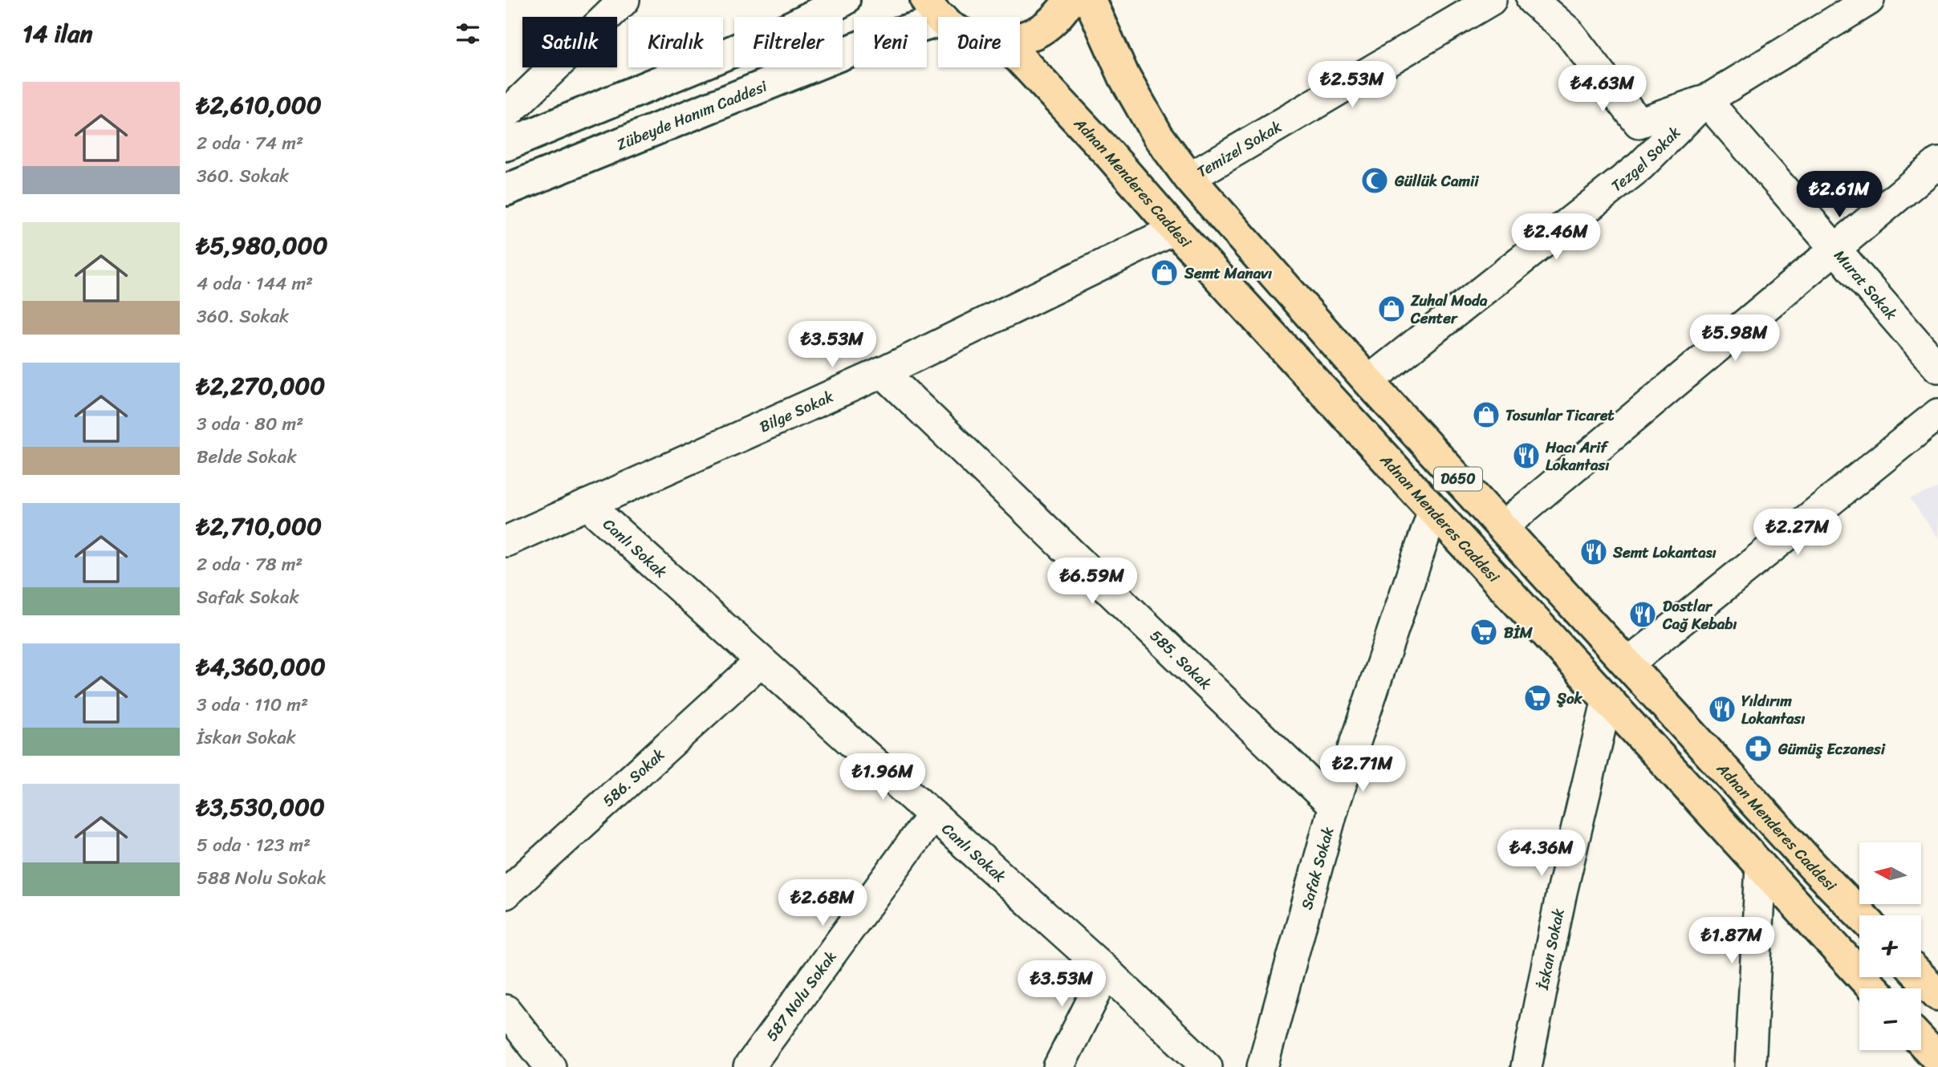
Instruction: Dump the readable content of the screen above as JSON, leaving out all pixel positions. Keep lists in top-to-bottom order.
{
  "streets": {
    "main road": ["Zübeyde Hanım Caddesi", "Adnan Menderes Caddesi", "D650"],
    "street": [
      "Temizel Sokak",
      "Tezgel Sokak",
      "Murat Sokak",
      "Bilge Sokak",
      "Canlı Sokak",
      "585. Sokak",
      "586. Sokak",
      "Safak Sokak",
      "İskan Sokak",
      "587 Nolu Sokak"
    ]
  },
  "crossings": [
    ["Temizel Sokak", "Adnan Menderes Caddesi"],
    ["Tezgel Sokak", "Adnan Menderes Caddesi"],
    ["Tezgel Sokak", "Murat Sokak"],
    ["Adnan Menderes Caddesi", "Bilge Sokak"],
    ["Adnan Menderes Caddesi", "Safak Sokak"],
    ["Adnan Menderes Caddesi", "İskan Sokak"],
    ["Bilge Sokak", "Canlı Sokak"],
    ["Bilge Sokak", "585. Sokak"],
    ["Canlı Sokak", "586. Sokak"],
    ["Canlı Sokak", "587 Nolu Sokak"],
    ["585. Sokak", "Safak Sokak"]
  ],
  "places": {
    "mosque": ["Güllük Camii"],
    "shop": ["Semt Manavı", "Zuhal Moda Center", "Tosunlar Ticaret"],
    "restaurant": [
      "Hacı Arif Lokantası",
      "Semt Lokantası",
      "Dostlar Cağ Kebabı",
      "Yıldırım Lokantası"
    ],
    "supermarket": ["BİM", "Şok"],
    "pharmacy": ["Gümüş Eczanesi"]
  },
  "north": "left",
  "page": {
    "heading": "14 ilan",
    "chip": [
      "Satılık",
      "Kiralık",
      "Filtreler",
      "Yeni",
      "Daire"
    ],
    "price": [
      "₺2.53M",
      "₺4.63M",
      "₺2.61M",
      "₺2.46M",
      "₺5.98M",
      "₺3.53M",
      "₺2.27M",
      "₺6.59M",
      "₺2.71M",
      "₺1.96M",
      "₺4.36M",
      "₺2.68M",
      "₺1.87M",
      "₺3.53M"
    ],
    "list": [
      {
        "name": "₺2,610,000",
        "note": "2 oda · 74 m² · 360. Sokak"
      },
      {
        "name": "₺5,980,000",
        "note": "4 oda · 144 m² · 360. Sokak"
      },
      {
        "name": "₺2,270,000",
        "note": "3 oda · 80 m² · Belde Sokak"
      },
      {
        "name": "₺2,710,000",
        "note": "2 oda · 78 m² · Safak Sokak"
      },
      {
        "name": "₺4,360,000",
        "note": "3 oda · 110 m² · İskan Sokak"
      },
      {
        "name": "₺3,530,000",
        "note": "5 oda · 123 m² · 588 Nolu Sokak"
      }
    ],
    "map_buttons": ["+", "−"]
  }
}
